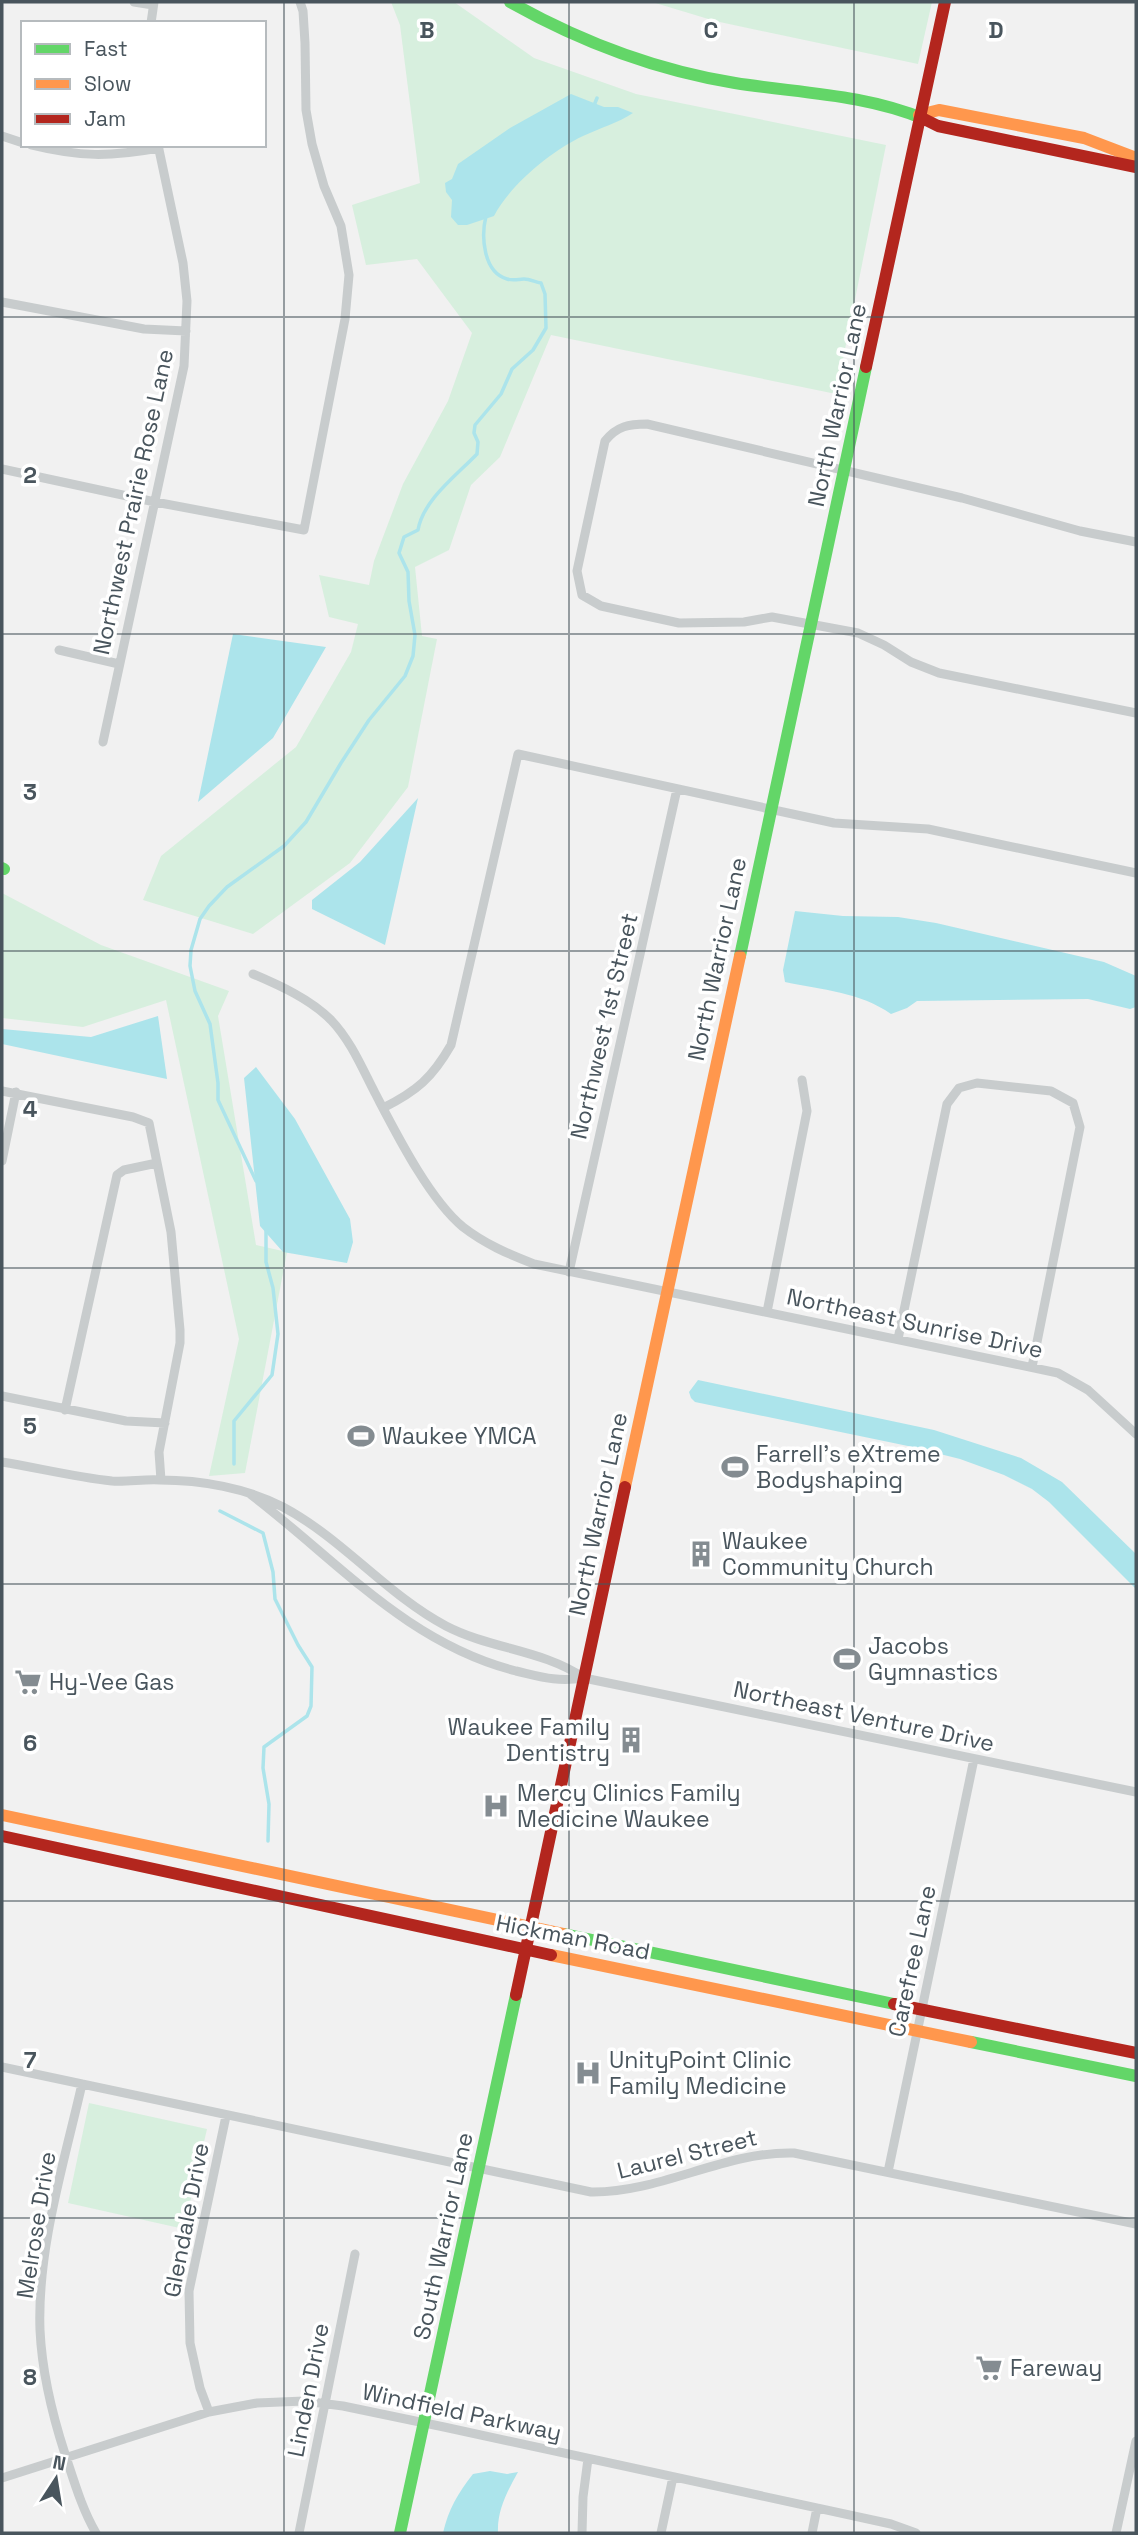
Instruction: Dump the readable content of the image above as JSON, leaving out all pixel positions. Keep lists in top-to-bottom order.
{
  "streets": {
    "main road": ["North Warrior Lane", "Hickman Road", "South Warrior Lane"],
    "street": [
      "Northwest Prairie Rose Lane",
      "Northwest 1st Street",
      "Northeast Sunrise Drive",
      "Northeast Venture Drive",
      "Carefree Lane",
      "Laurel Street",
      "Glendale Drive",
      "Melrose Drive",
      "Linden Drive",
      "Windfield Parkway"
    ]
  },
  "crossings": [
    ["North Warrior Lane", "Northeast Sunrise Drive"],
    ["North Warrior Lane", "Northeast Venture Drive"],
    ["North Warrior Lane", "Hickman Road"],
    ["North Warrior Lane", "South Warrior Lane"],
    ["Northwest 1st Street", "Northeast Sunrise Drive"],
    ["Northeast Venture Drive", "Carefree Lane"],
    ["Hickman Road", "Carefree Lane"],
    ["Hickman Road", "South Warrior Lane"],
    ["Carefree Lane", "Laurel Street"],
    ["Laurel Street", "Glendale Drive"],
    ["Laurel Street", "Melrose Drive"],
    ["Laurel Street", "South Warrior Lane"],
    ["Glendale Drive", "Windfield Parkway"],
    ["Melrose Drive", "Windfield Parkway"],
    ["South Warrior Lane", "Windfield Parkway"],
    ["Linden Drive", "Windfield Parkway"]
  ],
  "places": {
    "sports": ["Waukee YMCA", "Farrell's eXtreme Bodyshaping", "Jacobs Gymnastics"],
    "building": ["Waukee Community Church", "Waukee Family Dentistry"],
    "supermarket": ["Hy-Vee Gas", "Fareway"],
    "hospital": ["Mercy Clinics Family Medicine Waukee", "UnityPoint Clinic Family Medicine"]
  },
  "legend": ["Fast", "Slow", "Jam"],
  "north": "top",
  "grid": {
    "columns": ["B", "C", "D"],
    "rows": [
      "2",
      "3",
      "4",
      "5",
      "6",
      "7",
      "8"
    ]
  }
}
